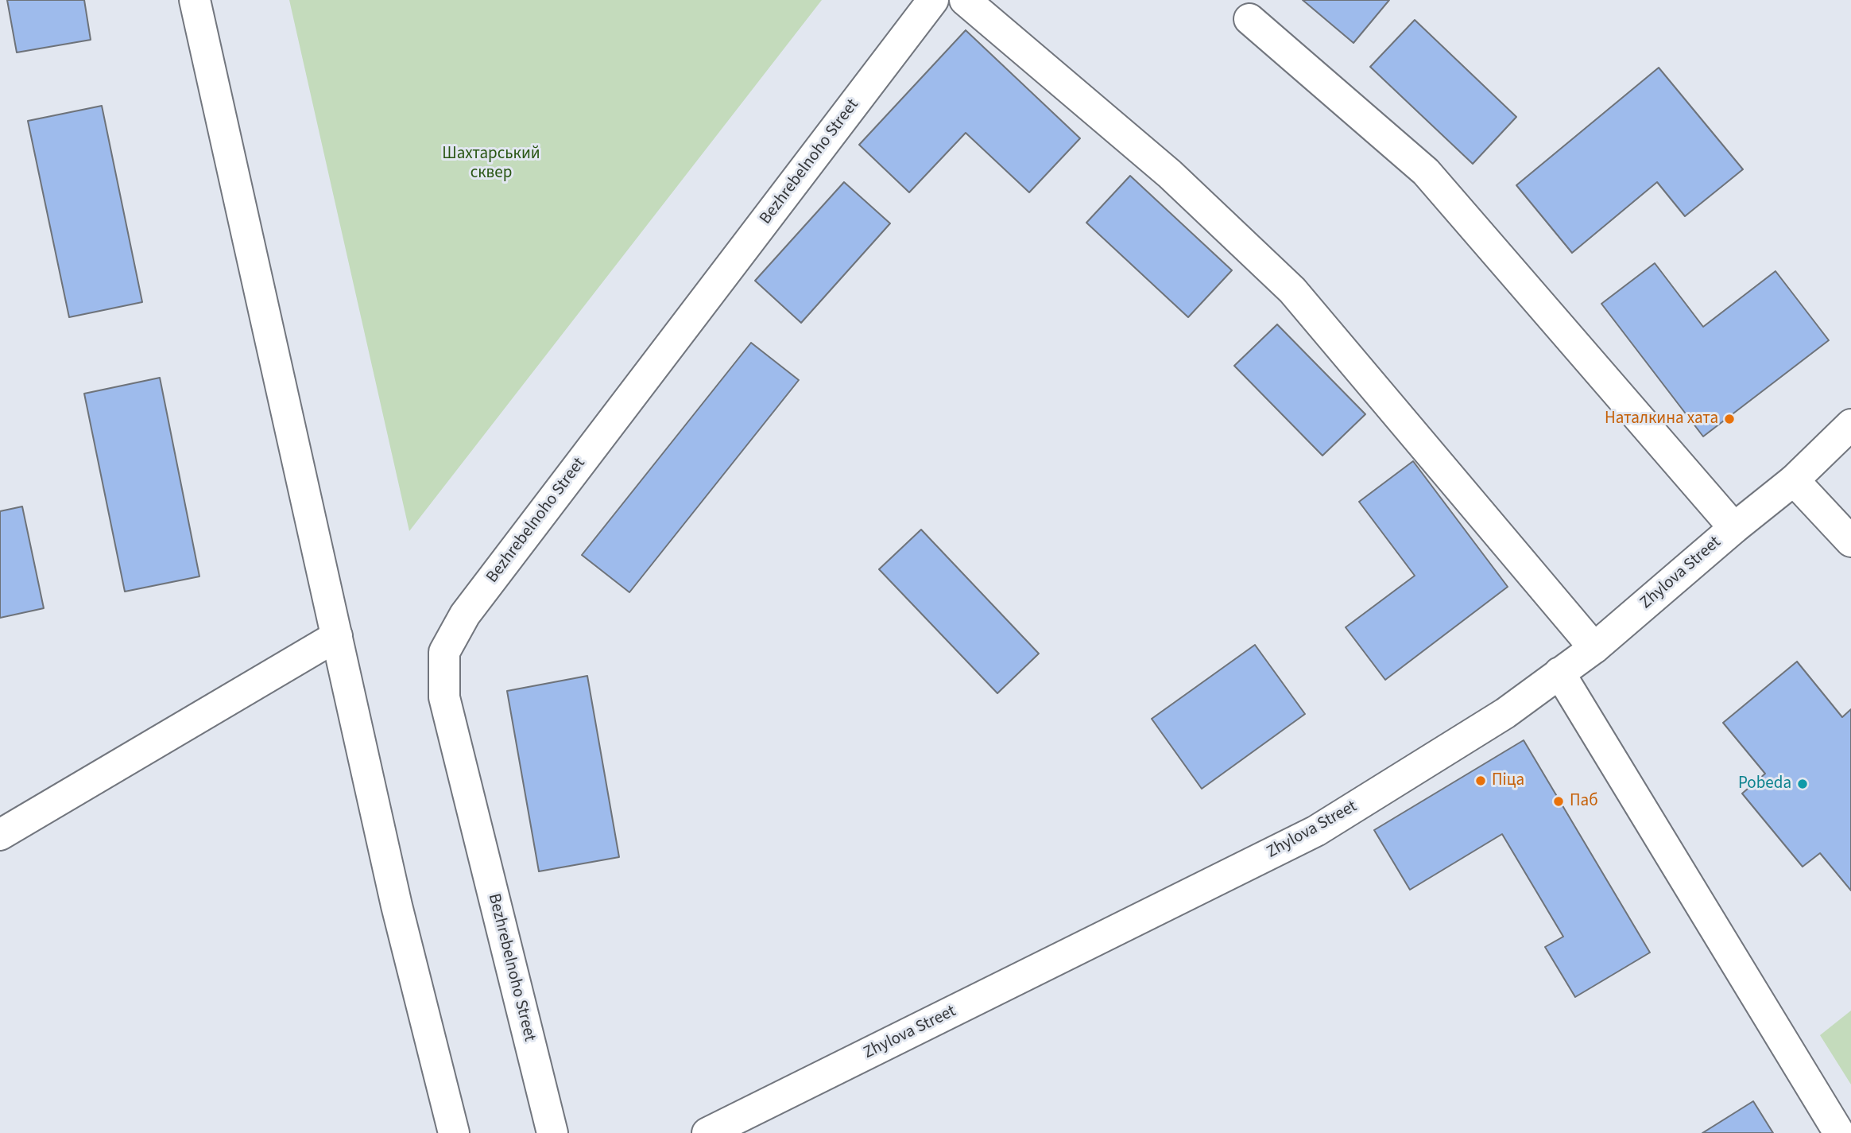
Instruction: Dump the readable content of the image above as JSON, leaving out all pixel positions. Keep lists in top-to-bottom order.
{
  "streets": {
    "street": ["Bezhrebelnoho Street", "Zhylova Street"]
  },
  "parks": ["Шахтарський сквер"],
  "places": [
    "Наталкина хата",
    "Піца",
    "Pobeda",
    "Паб"
  ]
}
